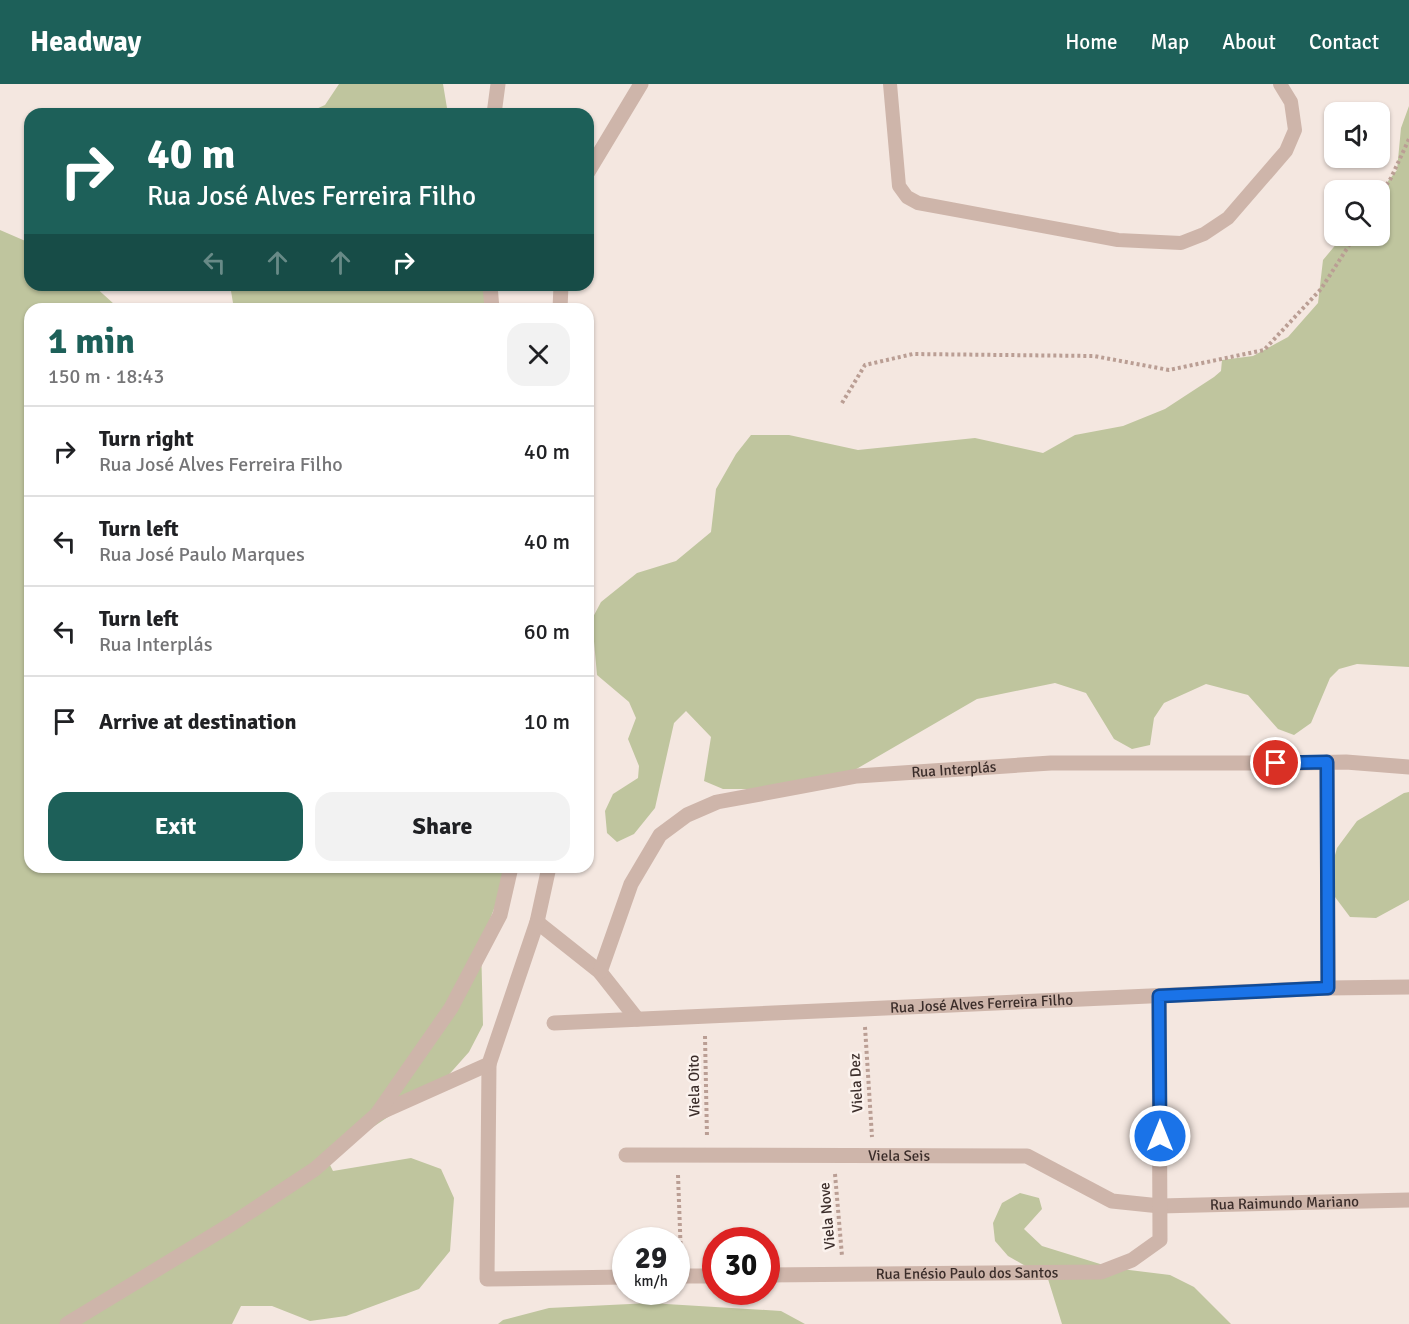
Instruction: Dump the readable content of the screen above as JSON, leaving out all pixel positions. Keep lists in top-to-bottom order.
{
  "streets": {
    "street": [
      "Rua Interplás",
      "Rua José Alves Ferreira Filho",
      "Viela Seis",
      "Rua Raimundo Mariano",
      "Rua Enésio Paulo dos Santos"
    ],
    "path": ["Viela Dez", "Viela Oito", "Viela Nove"]
  },
  "crossings": [
    ["Rua José Alves Ferreira Filho", "Viela Dez"],
    ["Rua José Alves Ferreira Filho", "Viela Oito"],
    ["Viela Dez", "Viela Seis"],
    ["Viela Oito", "Viela Seis"],
    ["Viela Seis", "Rua Raimundo Mariano"],
    ["Viela Seis", "Viela Nove"],
    ["Viela Seis", "Rua Enésio Paulo dos Santos"],
    ["Rua Raimundo Mariano", "Rua Enésio Paulo dos Santos"],
    ["Viela Nove", "Rua Enésio Paulo dos Santos"]
  ],
  "page": {
    "header": "Headway",
    "nav": [
      "Home",
      "Map",
      "About",
      "Contact"
    ],
    "turn": ["40 m", "Rua José Alves Ferreira Filho"],
    "heading": ["1 min", "150 m · 18:43"],
    "list": [
      {
        "name": "Turn right",
        "note": "Rua José Alves Ferreira Filho",
        "value": "40 m"
      },
      {
        "name": "Turn left",
        "note": "Rua José Paulo Marques",
        "value": "40 m"
      },
      {
        "name": "Turn left",
        "note": "Rua Interplás",
        "value": "60 m"
      },
      {
        "name": "Arrive at destination",
        "value": "10 m"
      }
    ],
    "buttons": ["Exit", "Share"],
    "speed": "29 km/h",
    "limit": "30"
  }
}
